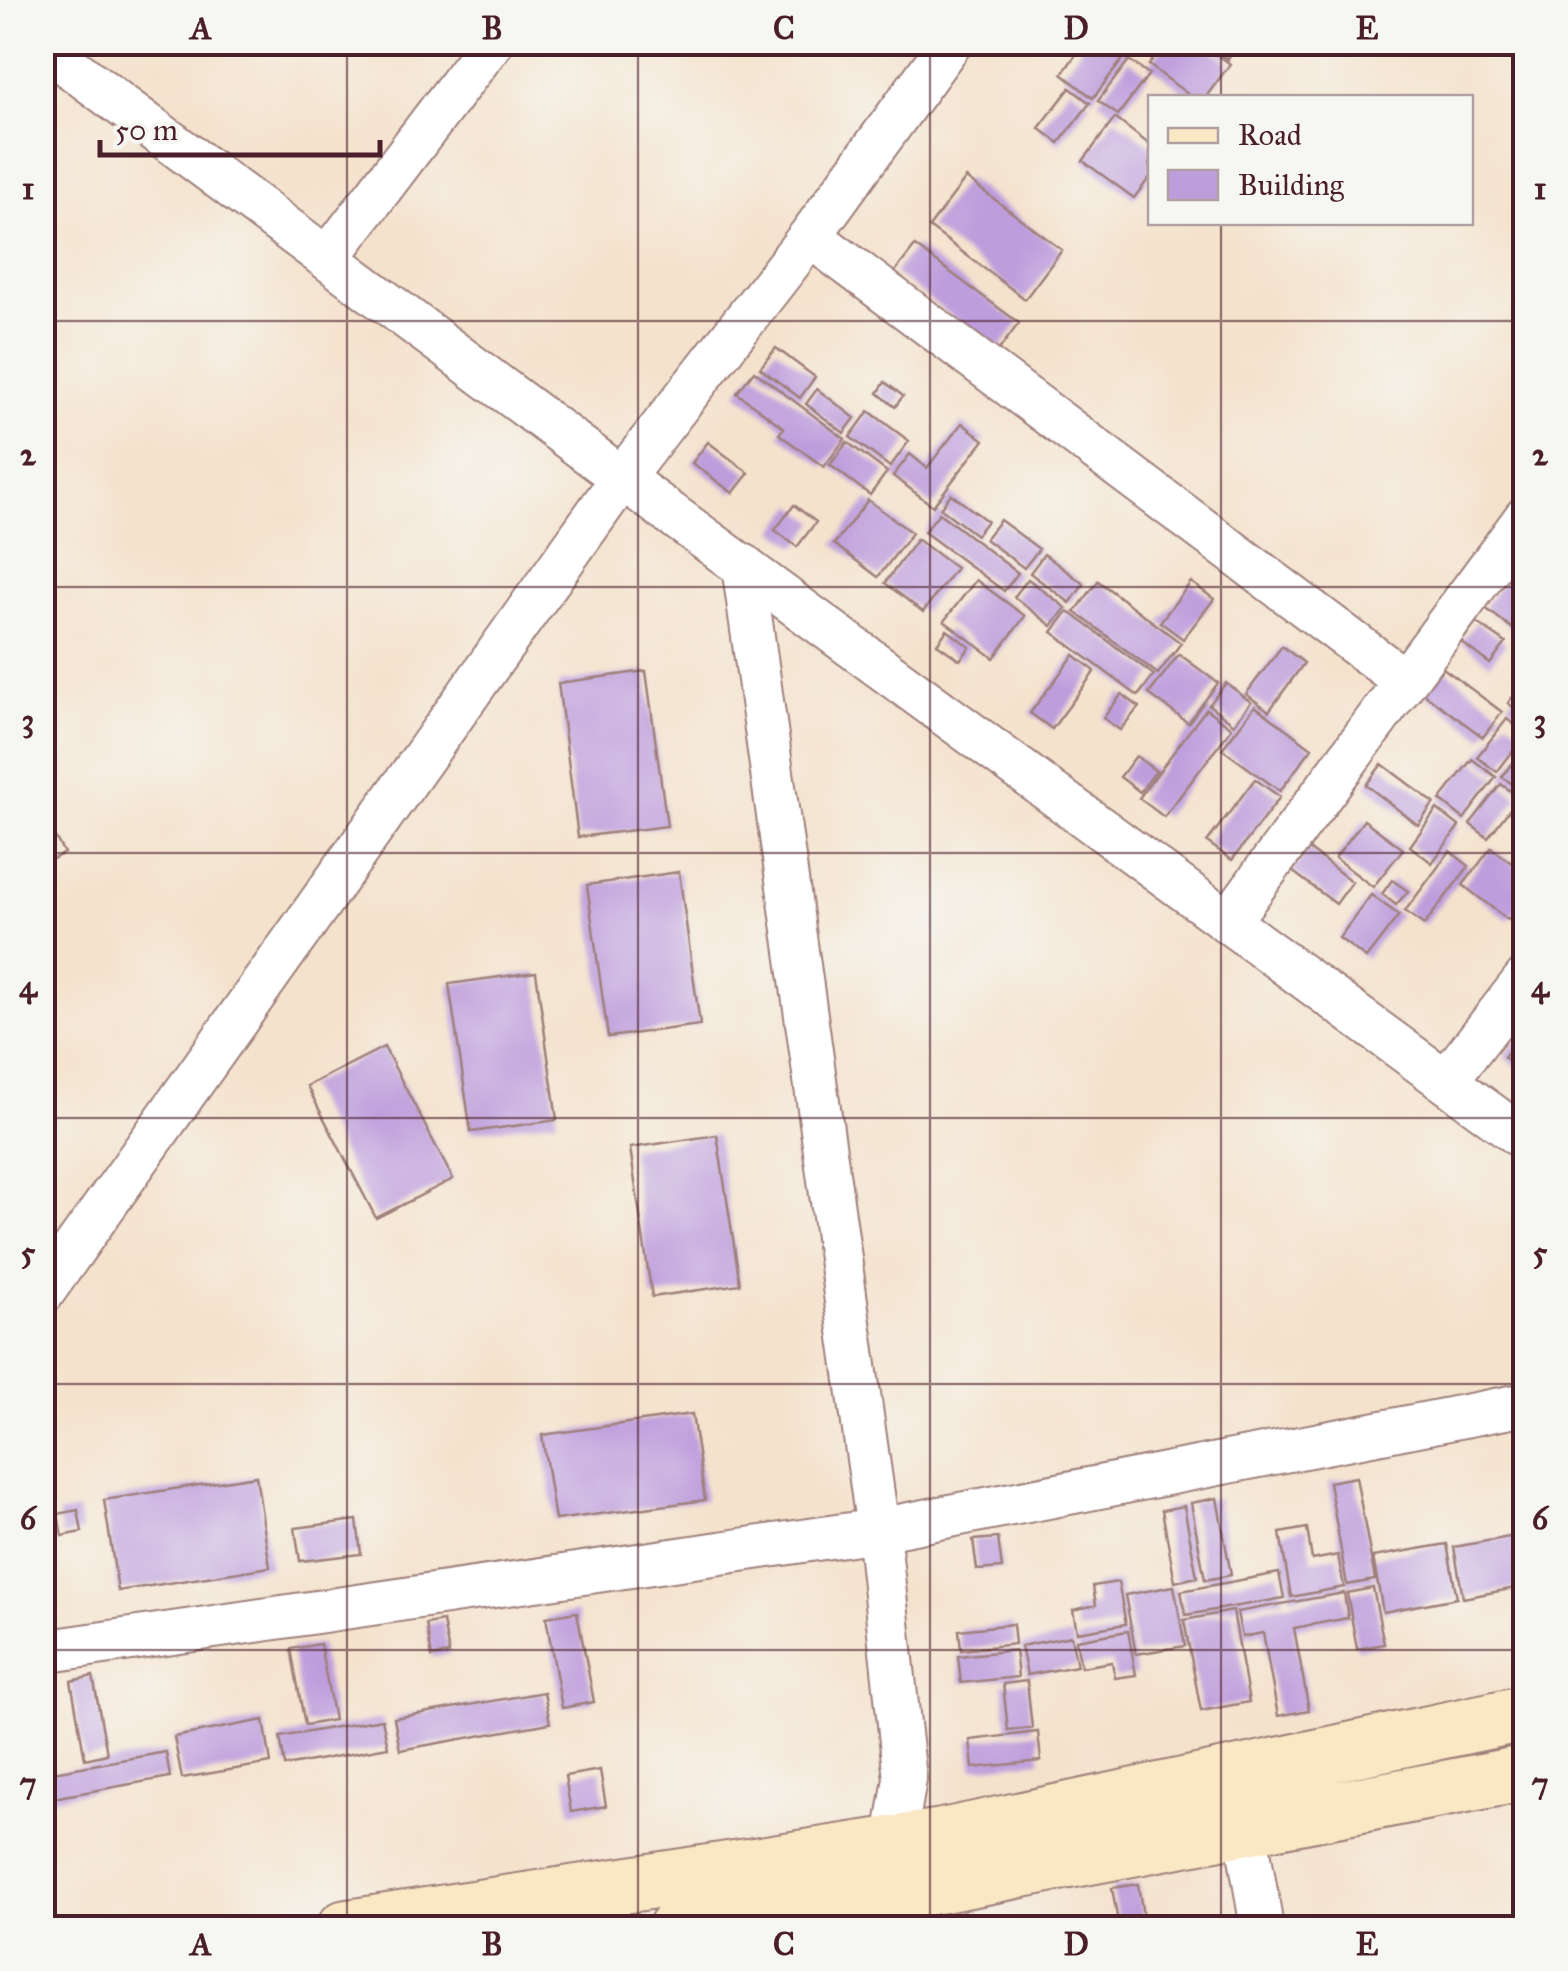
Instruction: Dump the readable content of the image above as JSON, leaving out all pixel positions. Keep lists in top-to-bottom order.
{
  "legend": ["Road", "Building"],
  "scale_bar": "50 m",
  "grid": {
    "columns": [
      "A",
      "B",
      "C",
      "D",
      "E"
    ],
    "rows": [
      "1",
      "2",
      "3",
      "4",
      "5",
      "6",
      "7"
    ]
  }
}
